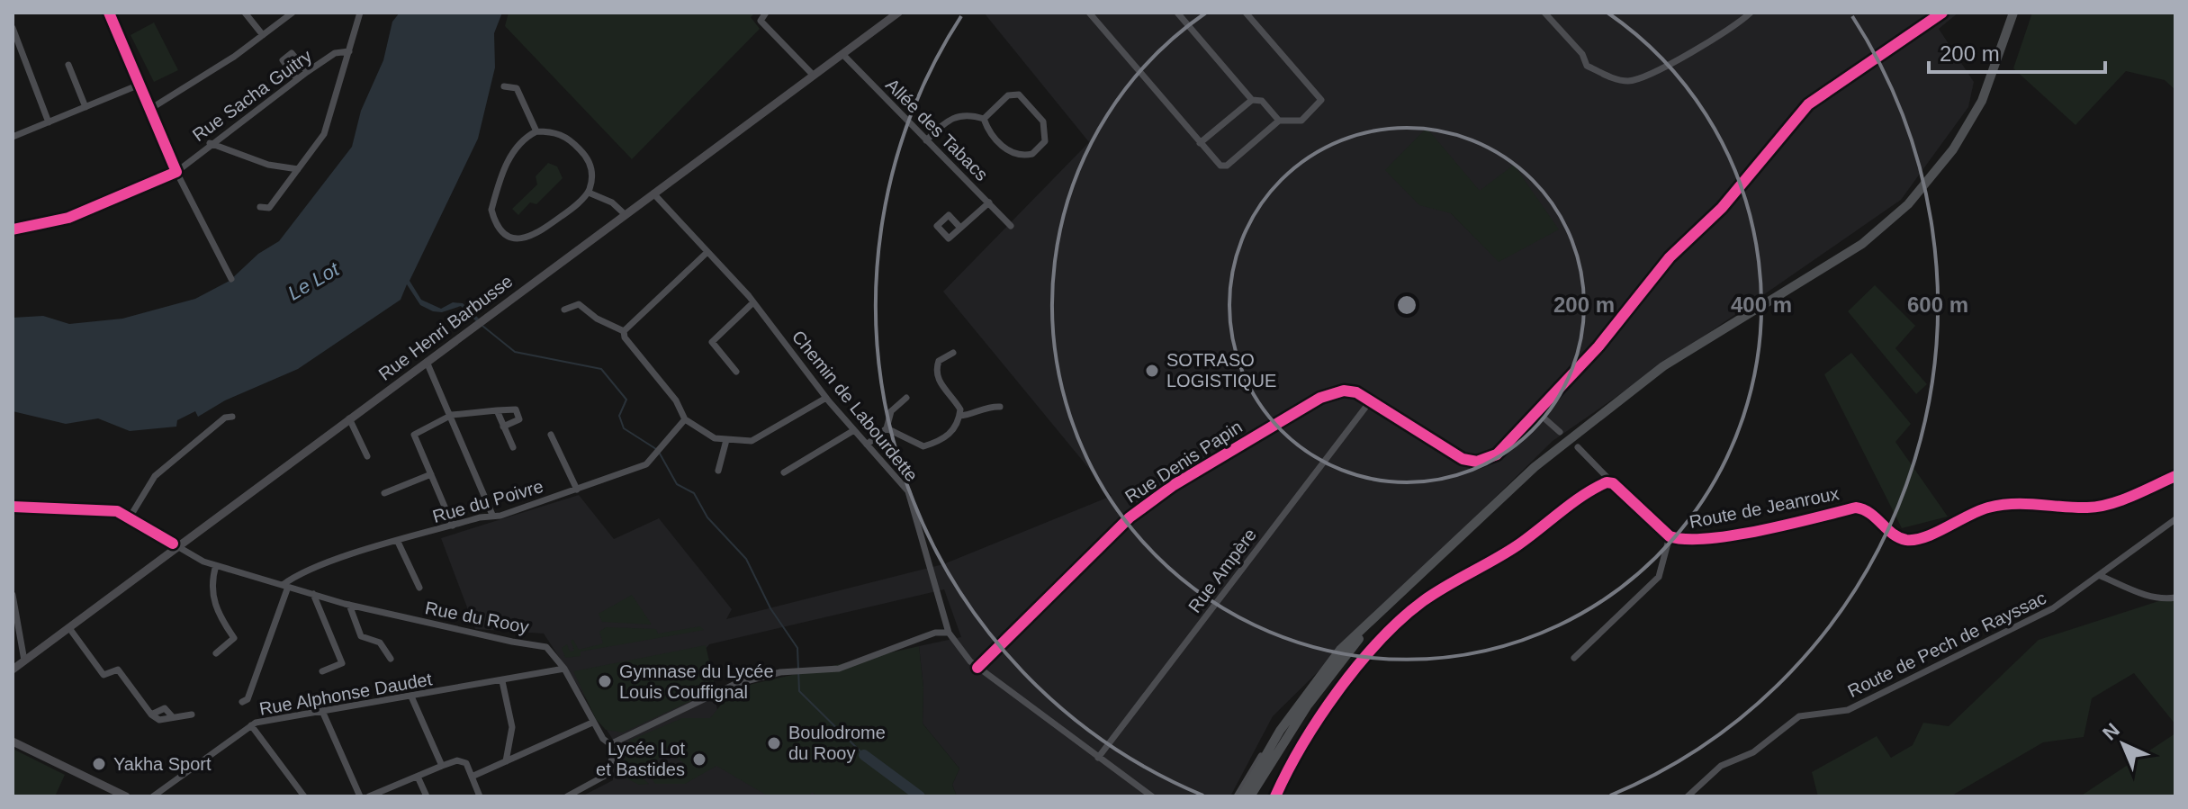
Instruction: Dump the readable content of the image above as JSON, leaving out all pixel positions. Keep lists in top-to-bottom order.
{
  "streets": {
    "main road": ["Rue Henri Barbusse"],
    "street": [
      "Rue Sacha Guitry",
      "Allée des Tabacs",
      "Chemin de Labourdette",
      "Rue Denis Papin",
      "Rue du Poivre",
      "Route de Jeanroux",
      "Rue Ampère",
      "Rue du Rooy",
      "Route de Pech de Rayssac",
      "Rue Alphonse Daudet"
    ]
  },
  "crossings": [
    ["Allée des Tabacs", "Rue Henri Barbusse"],
    ["Rue Henri Barbusse", "Chemin de Labourdette"],
    ["Rue Henri Barbusse", "Rue du Rooy"],
    ["Chemin de Labourdette", "Rue Denis Papin"],
    ["Chemin de Labourdette", "Rue Ampère"],
    ["Rue Denis Papin", "Rue Ampère"],
    ["Rue du Poivre", "Rue du Rooy"],
    ["Rue du Rooy", "Rue Alphonse Daudet"]
  ],
  "water": ["Le Lot"],
  "places": [
    "SOTRASO LOGISTIQUE",
    "Gymnase du Lycée Louis Couffignal",
    "Boulodrome du Rooy",
    "Lycée Lot et Bastides",
    "Yakha Sport"
  ],
  "scale_bar": "200 m",
  "north": "top left",
  "rings": ["200 m", "400 m", "600 m"]
}
